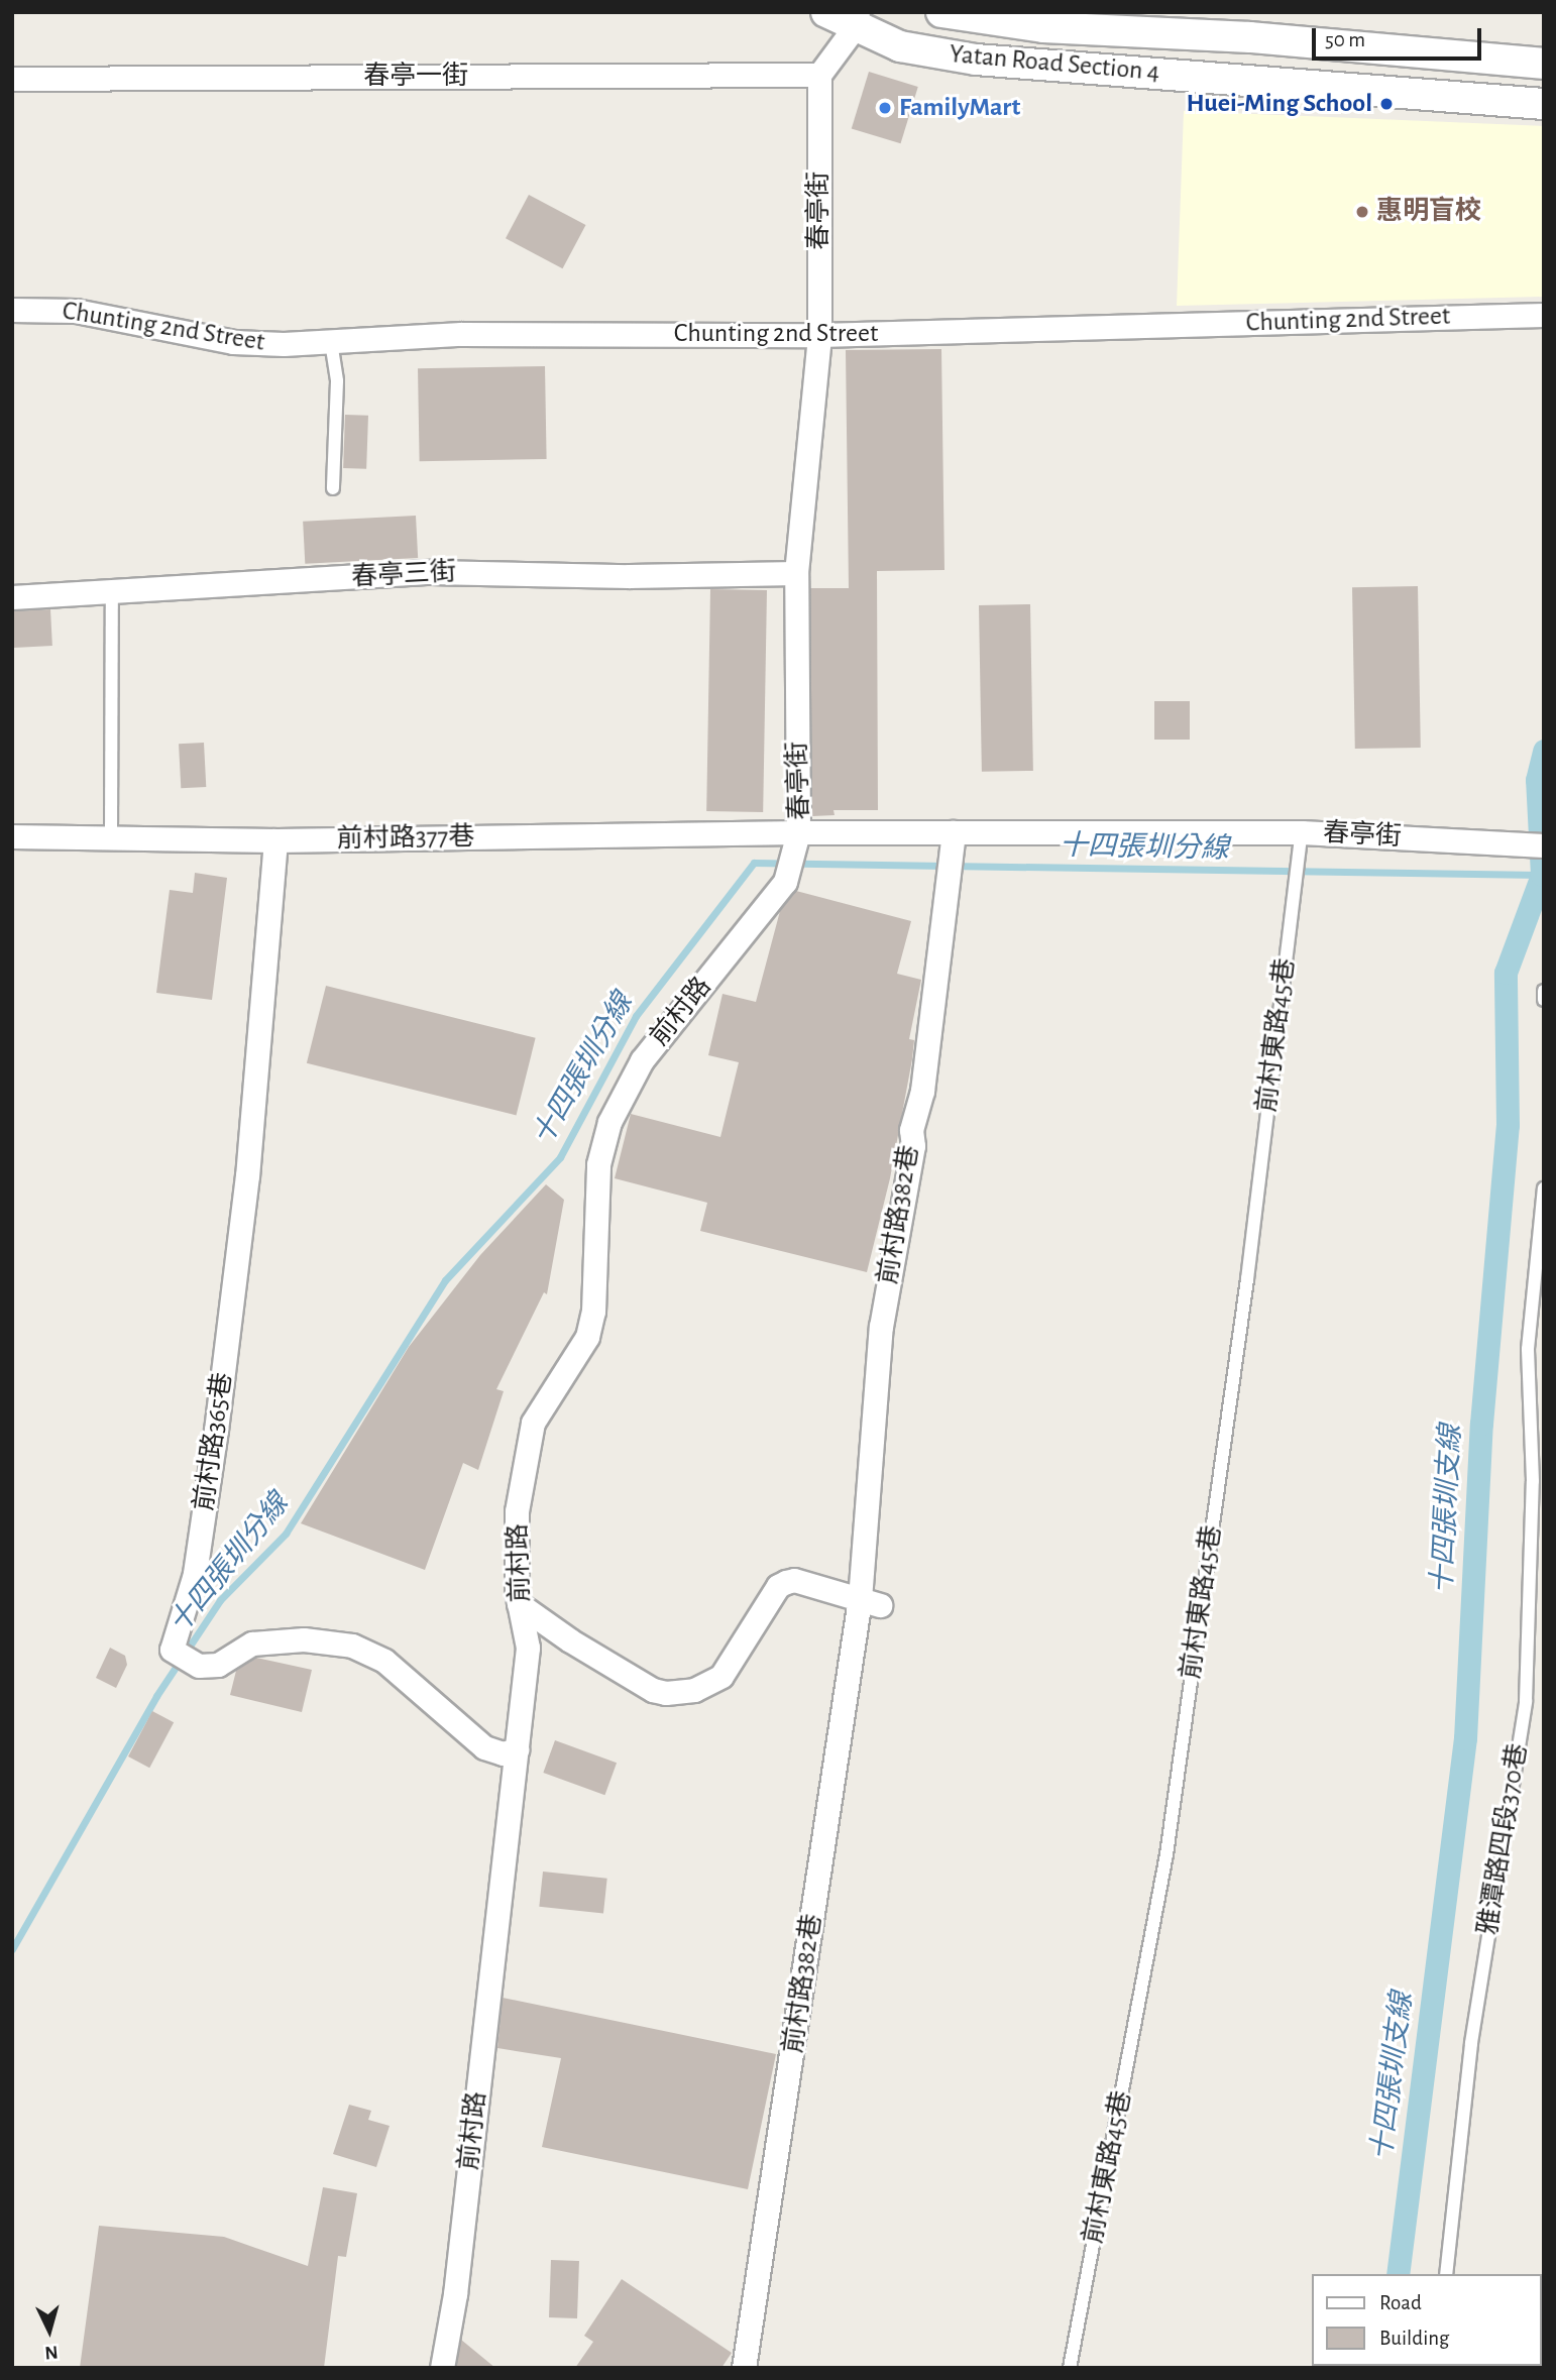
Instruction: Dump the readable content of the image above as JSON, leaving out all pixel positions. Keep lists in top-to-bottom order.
{
  "streets": {
    "street": [
      "Yatan Road Section 4",
      "春亭一街",
      "春亭街",
      "Chunting 2nd Street",
      "春亭三街",
      "前村路377巷",
      "前村路",
      "前村路382巷",
      "前村路365巷"
    ],
    "lane": ["前村東路45巷", "雅潭路四段370巷"]
  },
  "crossings": [
    ["春亭一街", "春亭街"],
    ["春亭街", "Chunting 2nd Street"],
    ["春亭街", "春亭三街"],
    ["春亭街", "前村路377巷"],
    ["春亭街", "前村路"],
    ["春亭街", "前村東路45巷"],
    ["春亭街", "前村路382巷"],
    ["前村路377巷", "前村路"],
    ["前村路377巷", "前村路365巷"],
    ["前村路", "前村路365巷"]
  ],
  "water": ["十四張圳分線", "十四張圳支線"],
  "places": ["Huei-Ming School", "FamilyMart", "惠明盲校"],
  "legend": ["Road", "Building"],
  "scale_bar": "50 m",
  "north": "bottom"
}
